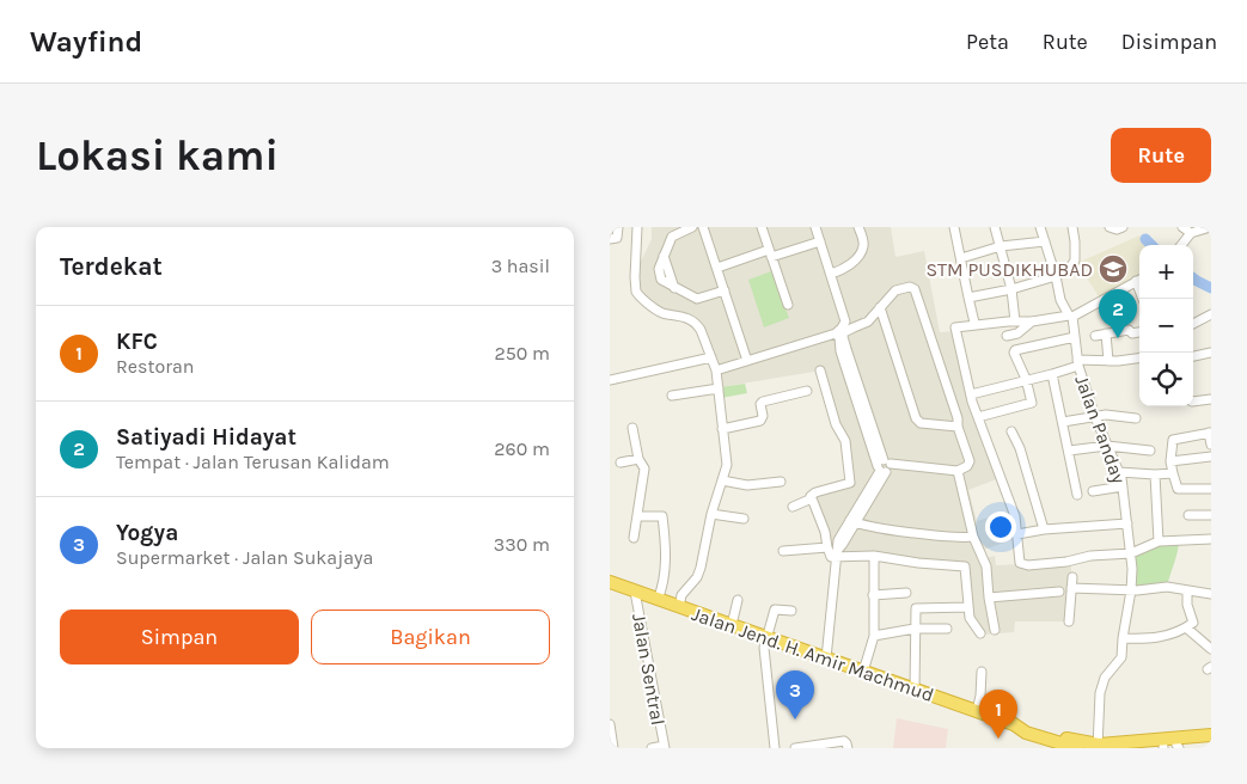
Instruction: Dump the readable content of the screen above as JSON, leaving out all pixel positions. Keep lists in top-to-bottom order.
{
  "streets": {
    "highway": ["Jalan Jend. H. Amir Machmud"],
    "street": ["Jalan Panday", "Jalan Sentral"]
  },
  "crossings": [
    ["Jalan Panday", "Jalan Jend. H. Amir Machmud"],
    ["Jalan Jend. H. Amir Machmud", "Jalan Sentral"]
  ],
  "places": {
    "school or university": ["STM PUSDIKHUBAD"]
  },
  "page": {
    "header": "Wayfind",
    "nav": ["Peta", "Rute", "Disimpan"],
    "buttons": [
      "Rute",
      ["Simpan", "Bagikan"]
    ],
    "title": "Lokasi kami",
    "heading": ["Terdekat", "3 hasil"],
    "map_buttons": ["+", "−"],
    "pins": ["2", "3", "1"],
    "list": [
      {
        "mark": "1",
        "name": "KFC",
        "note": "Restoran",
        "value": "250 m"
      },
      {
        "mark": "2",
        "name": "Satiyadi Hidayat",
        "note": "Tempat · Jalan Terusan Kalidam",
        "value": "260 m"
      },
      {
        "mark": "3",
        "name": "Yogya",
        "note": "Supermarket · Jalan Sukajaya",
        "value": "330 m"
      }
    ]
  }
}
